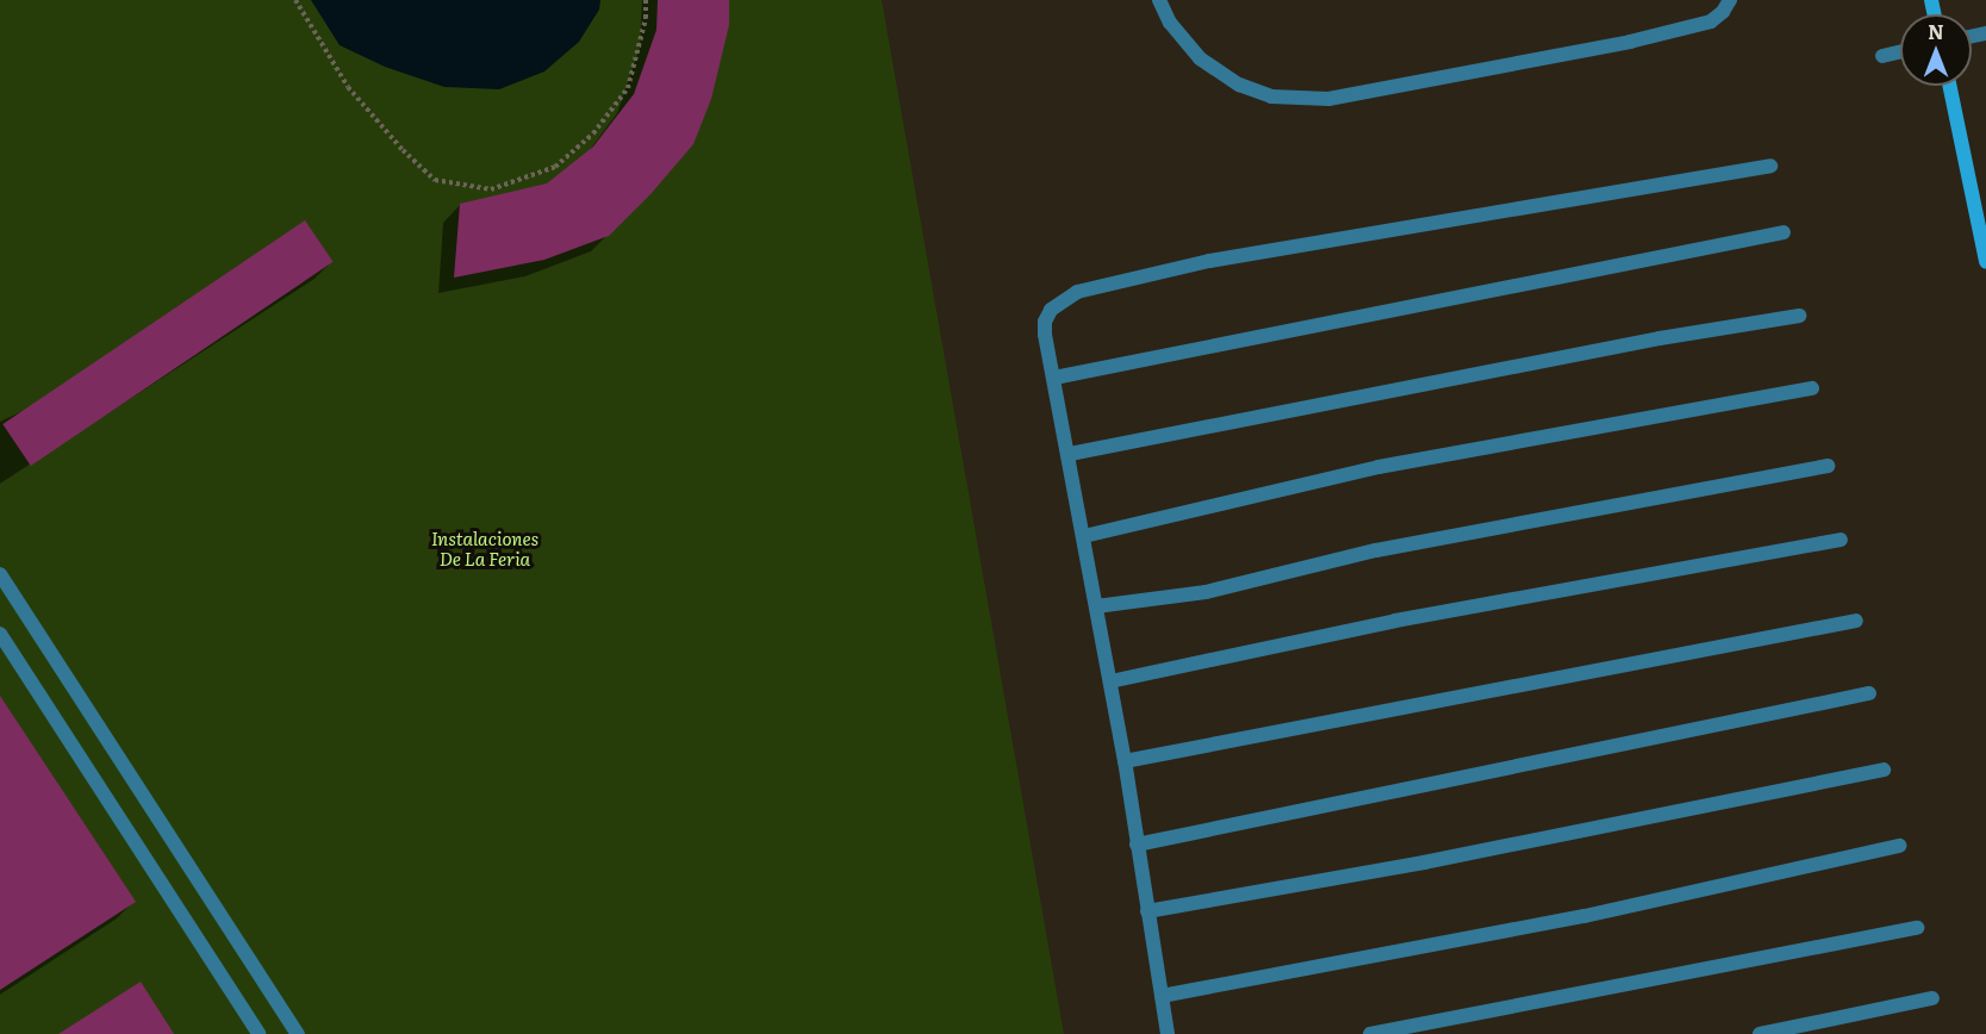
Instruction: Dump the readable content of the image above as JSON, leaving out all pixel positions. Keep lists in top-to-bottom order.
{
  "parks": ["Instalaciones De La Feria"],
  "north": "top"
}
